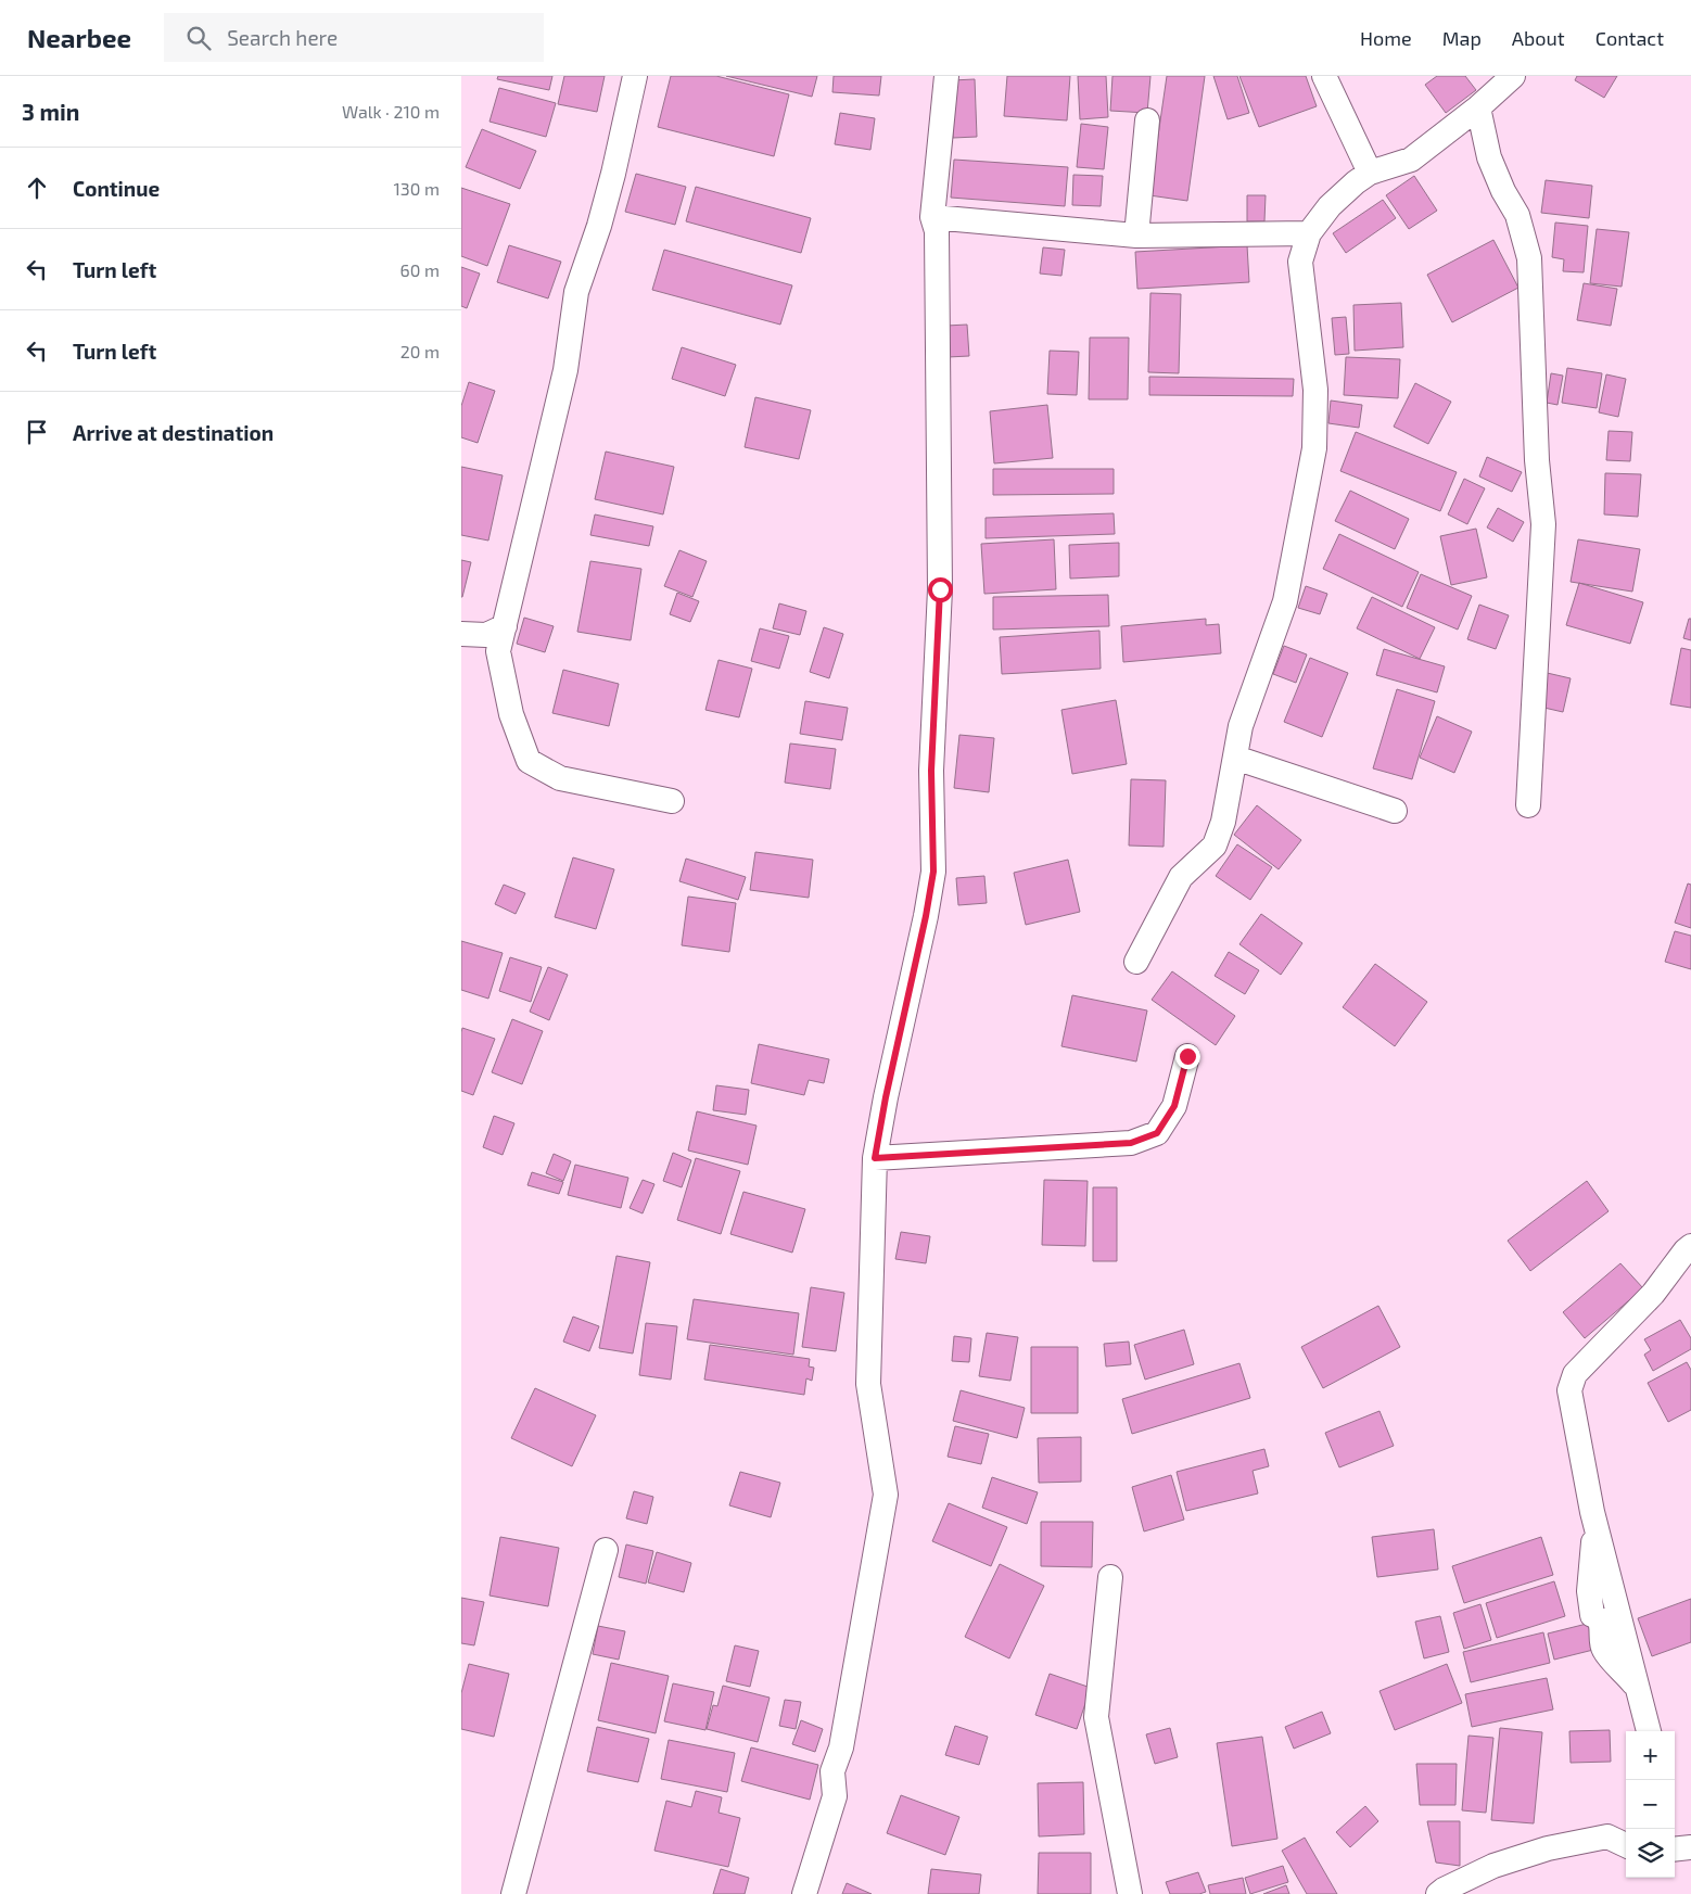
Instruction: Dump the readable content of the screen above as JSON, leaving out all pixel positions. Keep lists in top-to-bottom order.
{
  "page": {
    "header": "Nearbee",
    "search": "Search here",
    "nav": [
      "Home",
      "Map",
      "About",
      "Contact"
    ],
    "heading": ["3 min", "Walk · 210 m"],
    "list": [
      ["Continue", "130 m"],
      ["Turn left", "60 m"],
      ["Turn left", "20 m"],
      "Arrive at destination"
    ],
    "map_buttons": ["+", "−"]
  }
}
